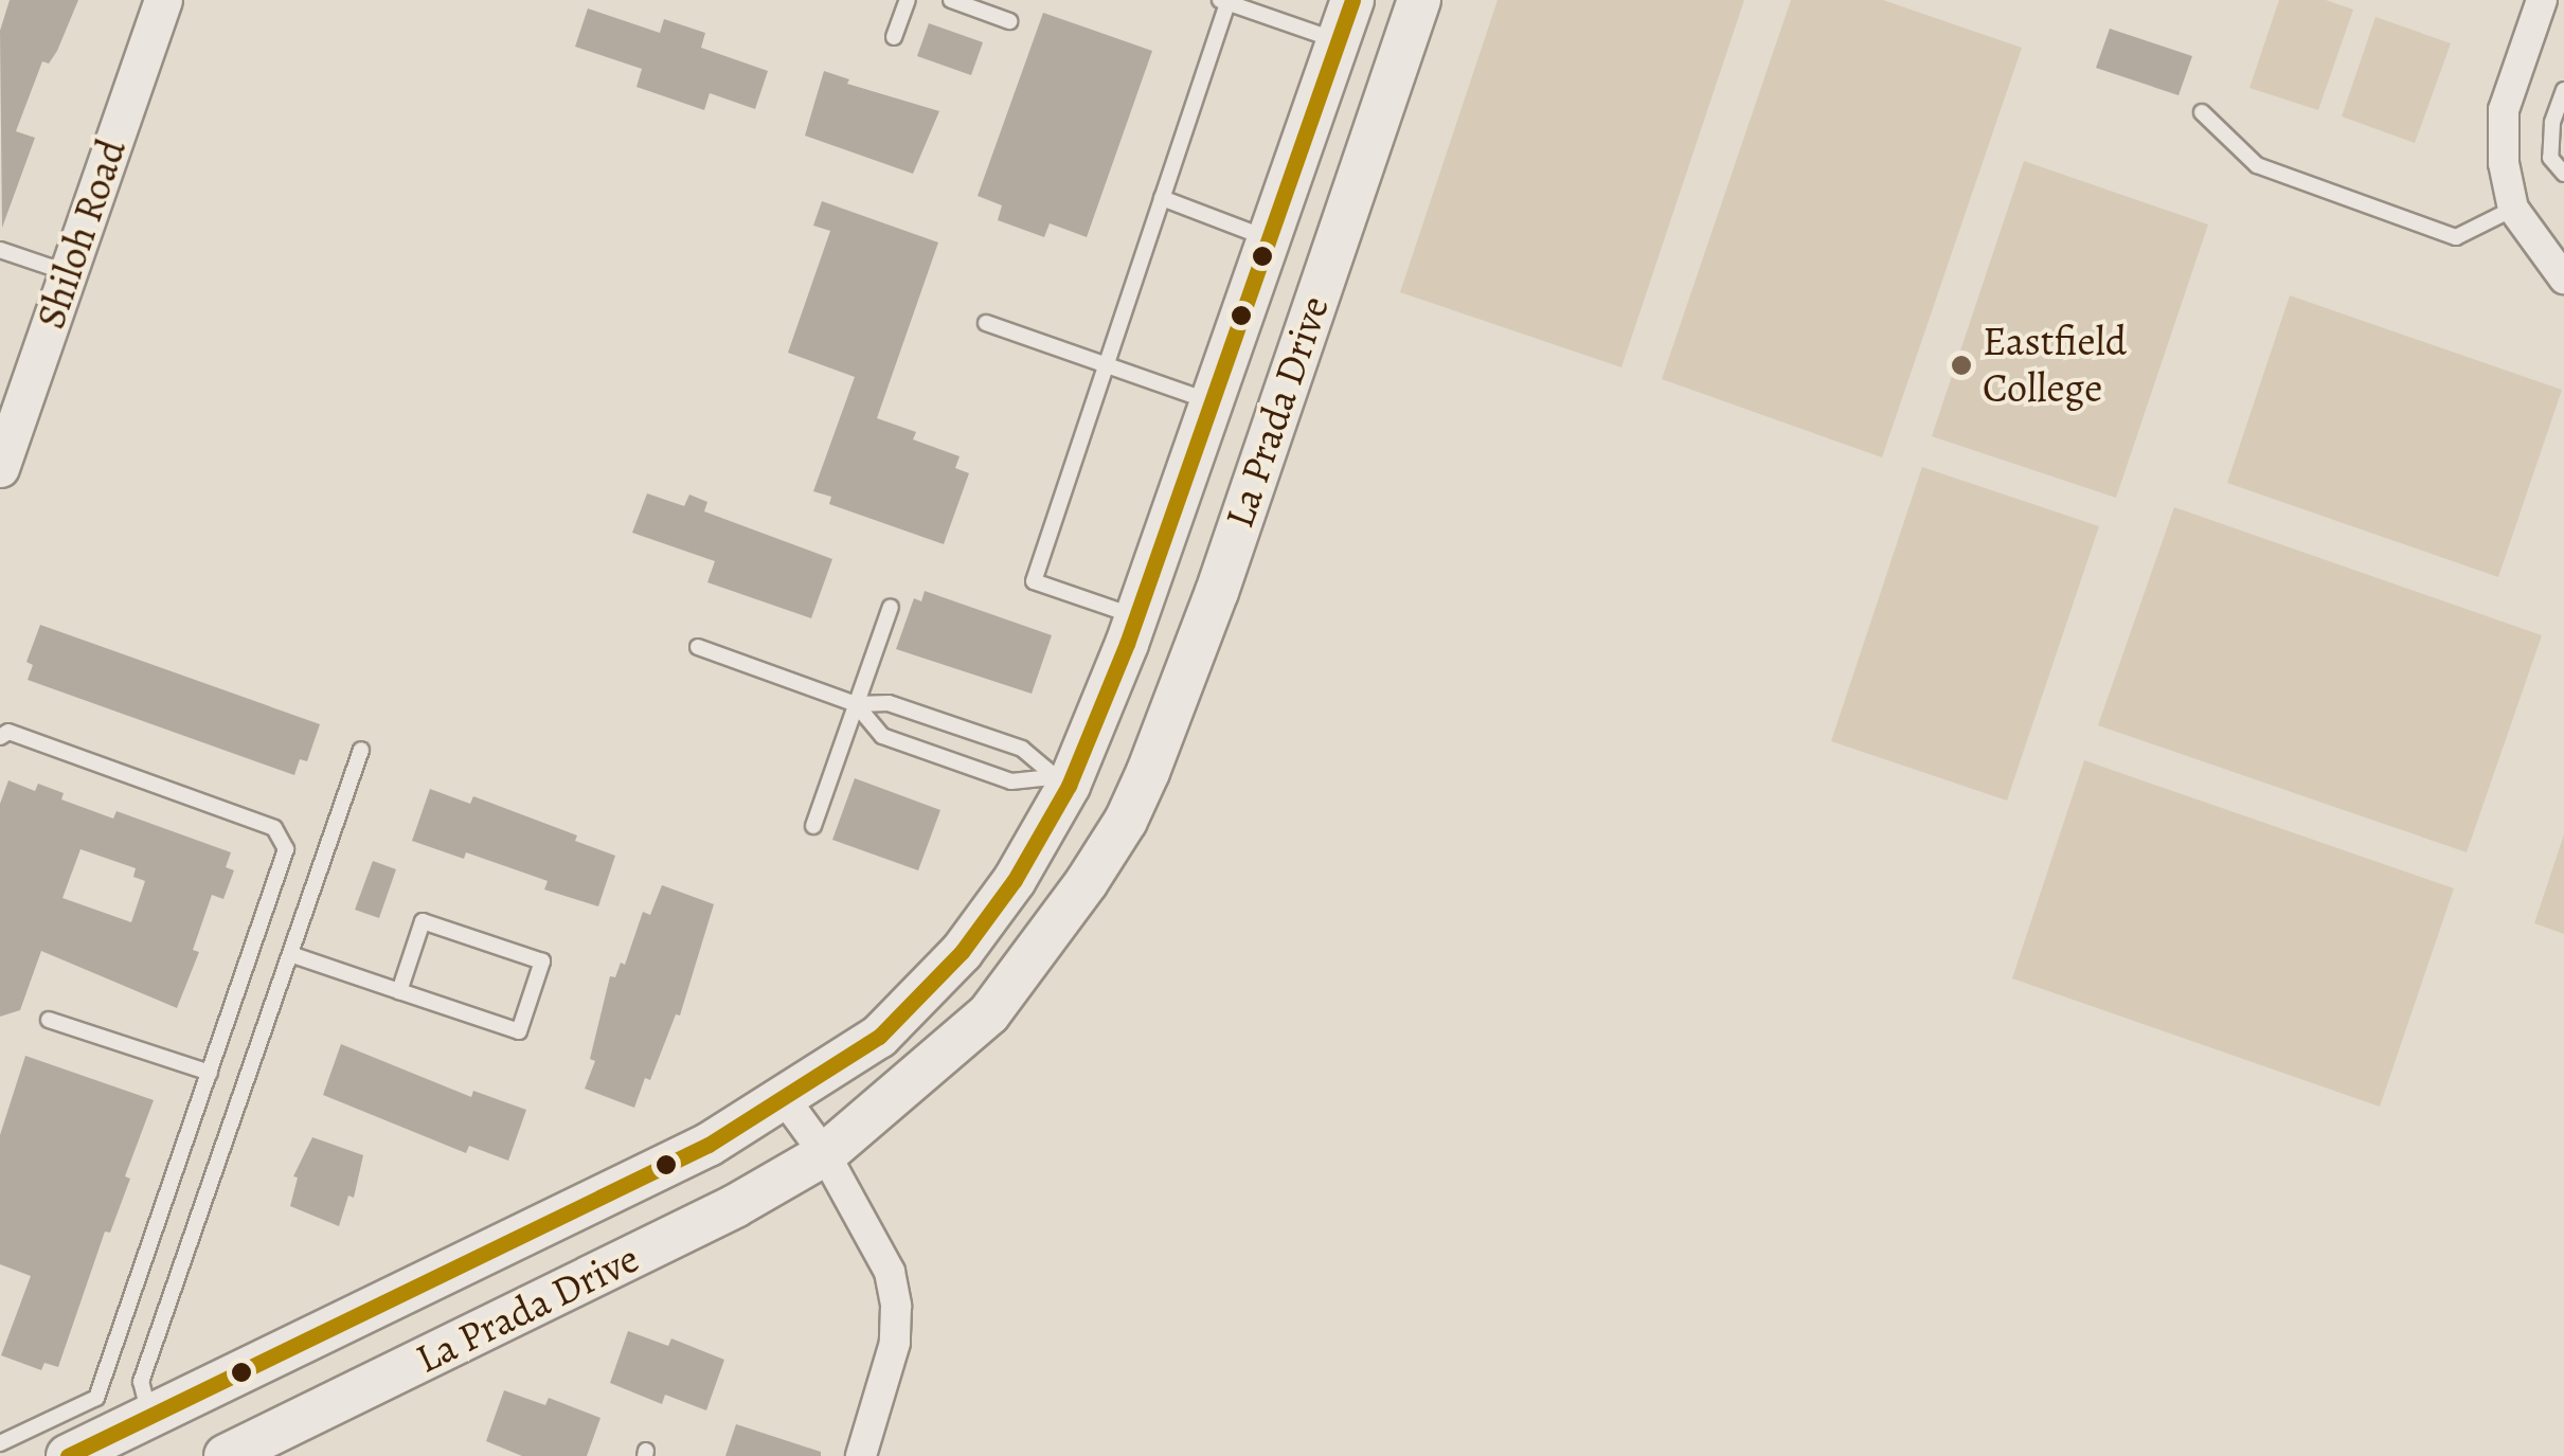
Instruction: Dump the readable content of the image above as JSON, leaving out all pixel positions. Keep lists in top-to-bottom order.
{
  "streets": {
    "main road": ["La Prada Drive"],
    "street": ["Shiloh Road"]
  },
  "places": ["Eastfield College"]
}
